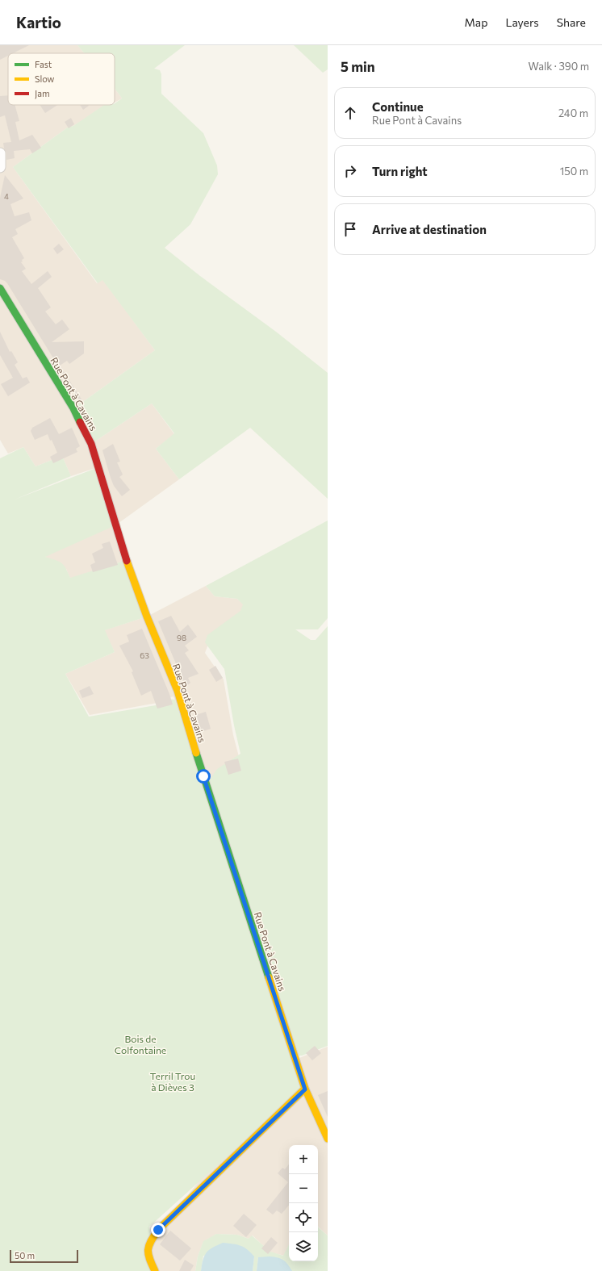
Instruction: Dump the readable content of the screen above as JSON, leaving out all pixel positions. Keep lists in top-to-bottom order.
{
  "streets": {
    "street": ["Rue Pont à Cavains"]
  },
  "parks": ["Bois de Colfontaine", "Terril Trou à Dièves 3"],
  "house_numbers": ["4", "98", "63"],
  "legend": ["Fast", "Slow", "Jam"],
  "scale_bar": "50 m",
  "page": {
    "header": "Kartio",
    "nav": ["Map", "Layers", "Share"],
    "heading": ["5 min", "Walk · 390 m"],
    "list": [
      ["Continue", "Rue Pont à Cavains", "240 m"],
      ["Turn right", "150 m"],
      "Arrive at destination"
    ],
    "map_buttons": ["+", "−"],
    "scale": "50 m"
  }
}
